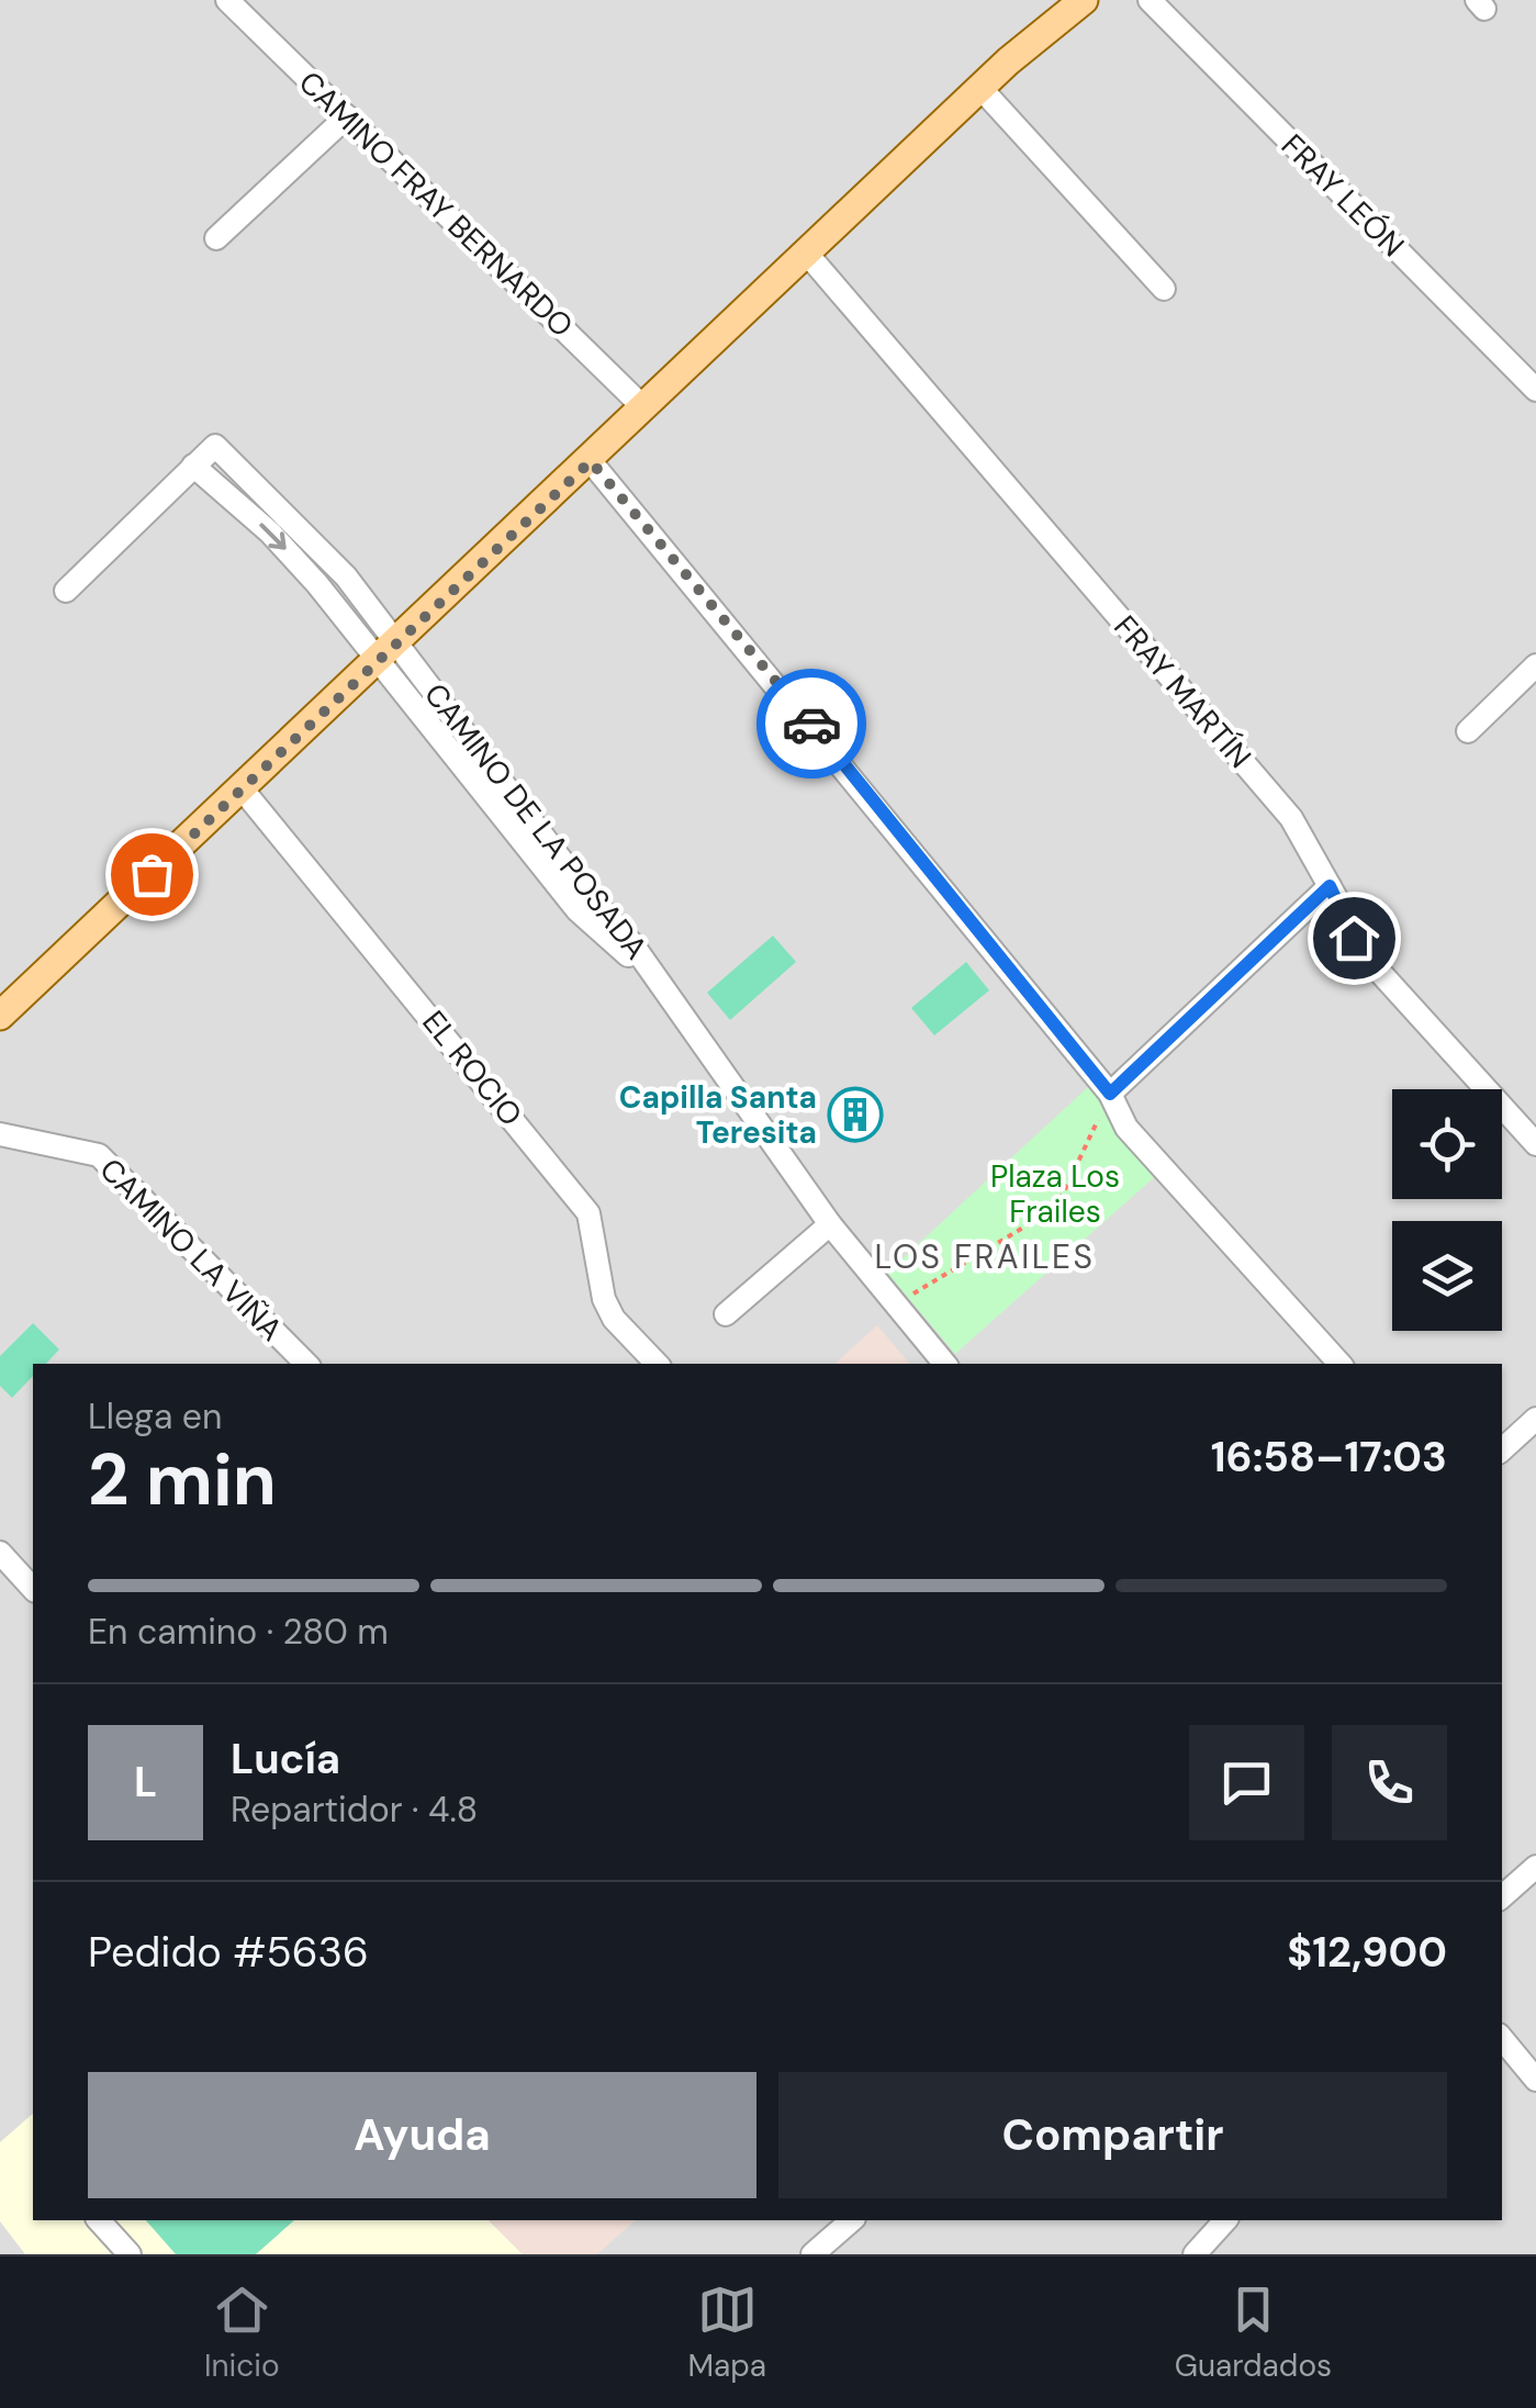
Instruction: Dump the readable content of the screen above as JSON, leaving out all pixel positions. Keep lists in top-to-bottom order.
{
  "streets": {
    "street": [
      "FRAY LEÓN",
      "CAMINO FRAY BERNARDO",
      "FRAY MARTÍN",
      "CAMINO DE LA POSADA",
      "EL ROCIO",
      "CAMINO LA VIÑA"
    ]
  },
  "districts": ["LOS FRAILES"],
  "parks": ["Plaza Los Frailes"],
  "places": {
    "building": ["Capilla Santa Teresita"]
  },
  "page": {
    "heading": ["2 min", "Llega en", "16:58–17:03"],
    "panel": [
      "Lucía",
      "Repartidor · 4.8",
      "Pedido #5636",
      "$12,900"
    ],
    "bar": "En camino · 280 m",
    "round": "L",
    "buttons": ["Ayuda", "Compartir"],
    "tabs": ["Inicio", "Mapa", "Guardados"]
  }
}
